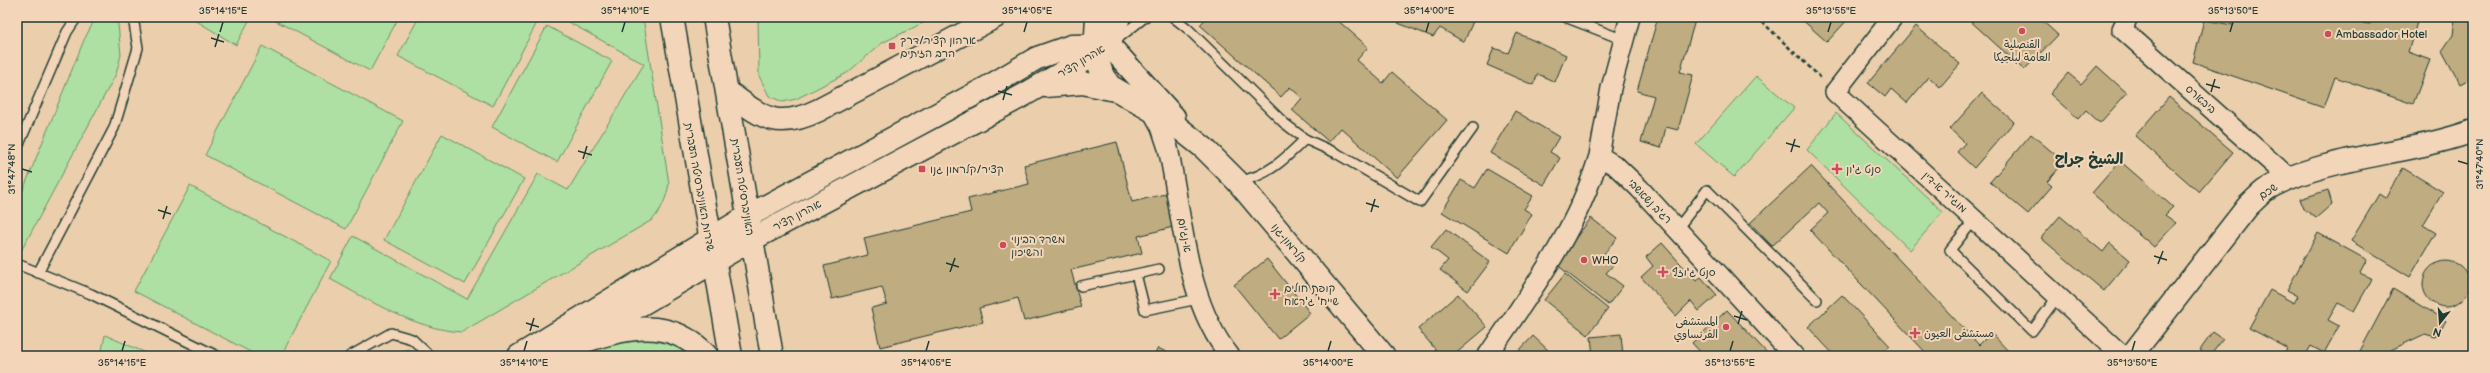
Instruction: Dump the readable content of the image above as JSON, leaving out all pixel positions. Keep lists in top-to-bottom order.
{
  "streets": {
    "street": [
      "אהרון קציר",
      "ביבארס",
      "שדרות האוניברסיטה העברית",
      "האוניברסיטה העברית",
      "שכם",
      "מוג'יר א-דין",
      "רג'ב נשאשבי",
      "א-נג'ום",
      "קלרמון-גנו"
    ]
  },
  "crossings": [
    ["אהרון קציר", "שדרות האוניברסיטה העברית"],
    ["אהרון קציר", "האוניברסיטה העברית"],
    ["אהרון קציר", "קלרמון-גנו"],
    ["ביבארס", "שכם"],
    ["א-נג'ום", "קלרמון-גנו"]
  ],
  "districts": ["الشيخ جراح"],
  "places": {
    "other": [
      "القنصلية العامة لبلجيكا",
      "Ambassador Hotel",
      "משרד הבינוי והשיכון",
      "WHO",
      "المستشفى الفرنساوي"
    ],
    "transit": ["ארהון קציר/דרך הרב הזיתים", "קציר/קלרמון גנו"],
    "health": [
      "סנט ג'ון",
      "סנט ג'וזף",
      "קופת חולים שייח' ג'ראח",
      "مستشفى العيون"
    ]
  },
  "north": "bottom",
  "coordinates": [
    "35°14'15\"E",
    "35°14'10\"E",
    "35°14'05\"E",
    "35°14'00\"E",
    "35°13'55\"E",
    "35°13'50\"E",
    "31°47'40\"N",
    "31°47'48\"N"
  ]
}
